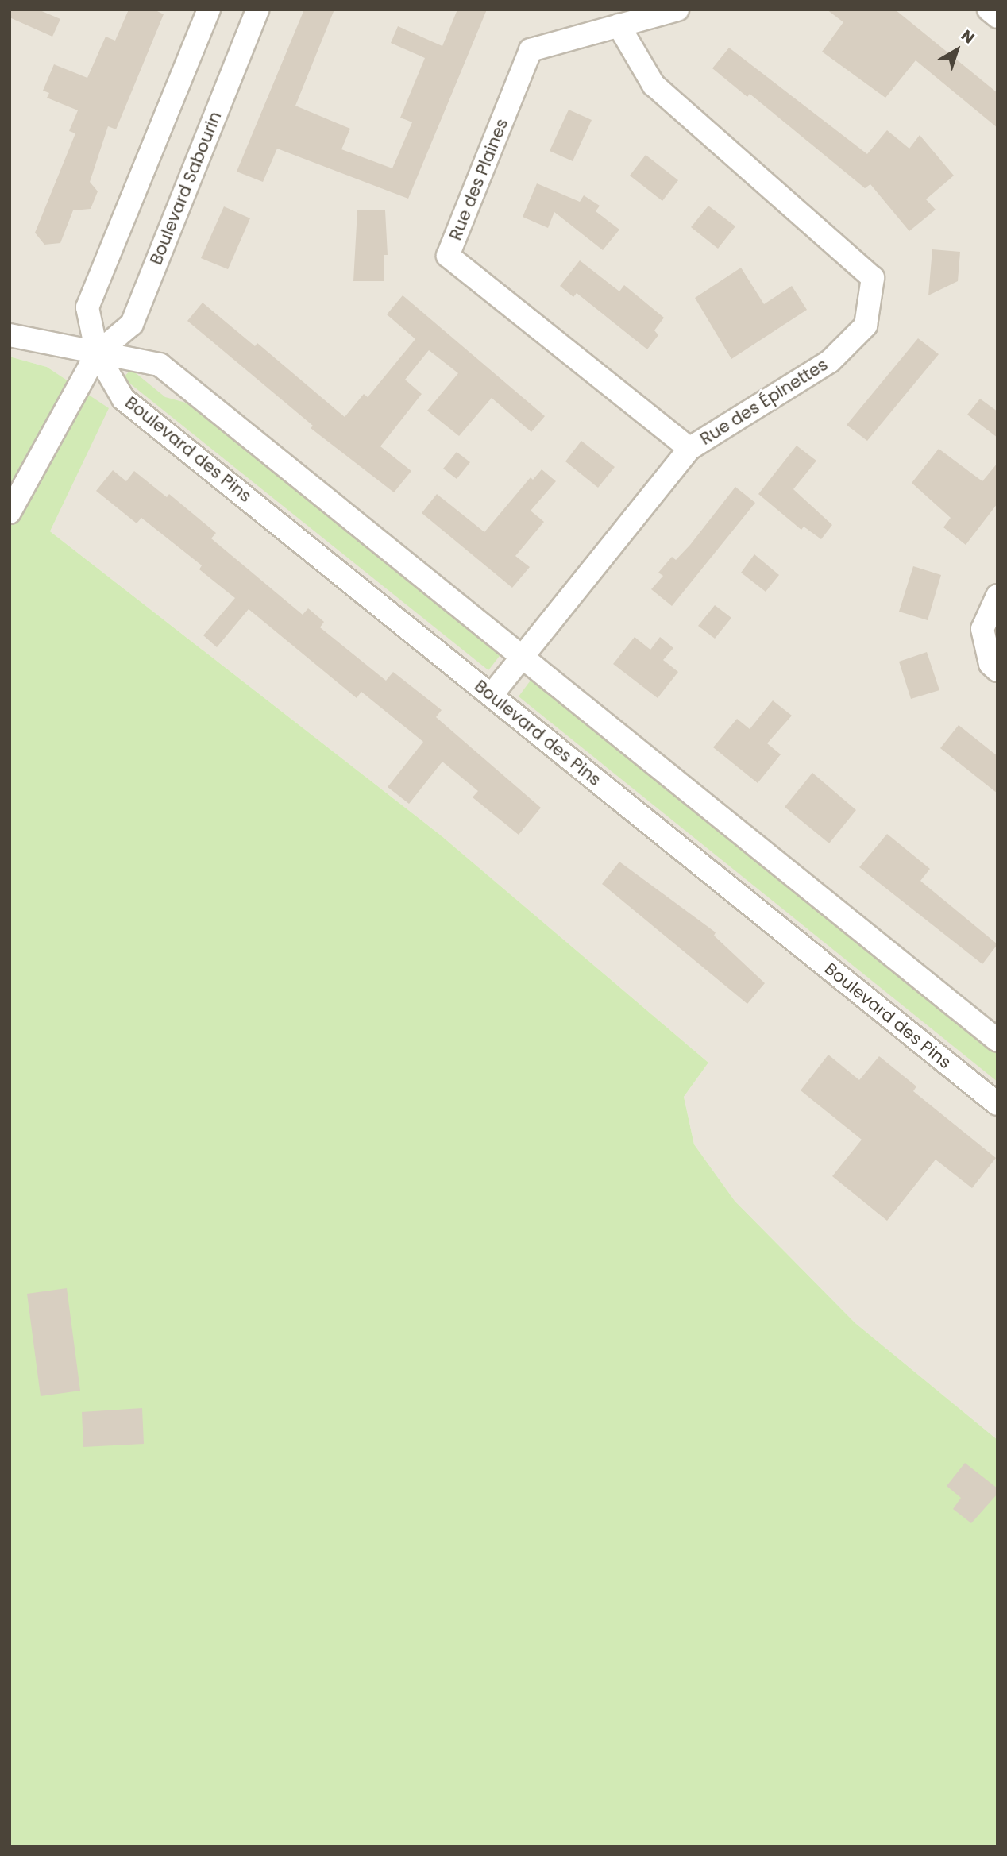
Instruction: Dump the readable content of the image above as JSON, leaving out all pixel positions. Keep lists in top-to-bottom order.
{
  "streets": {
    "street": [
      "Rue des Plaines",
      "Boulevard Sabourin",
      "Rue des Épinettes",
      "Boulevard des Pins"
    ]
  },
  "crossings": [
    ["Rue des Plaines", "Rue des Épinettes"],
    ["Boulevard Sabourin", "Boulevard des Pins"],
    ["Rue des Épinettes", "Boulevard des Pins"]
  ],
  "north": "top right"
}
